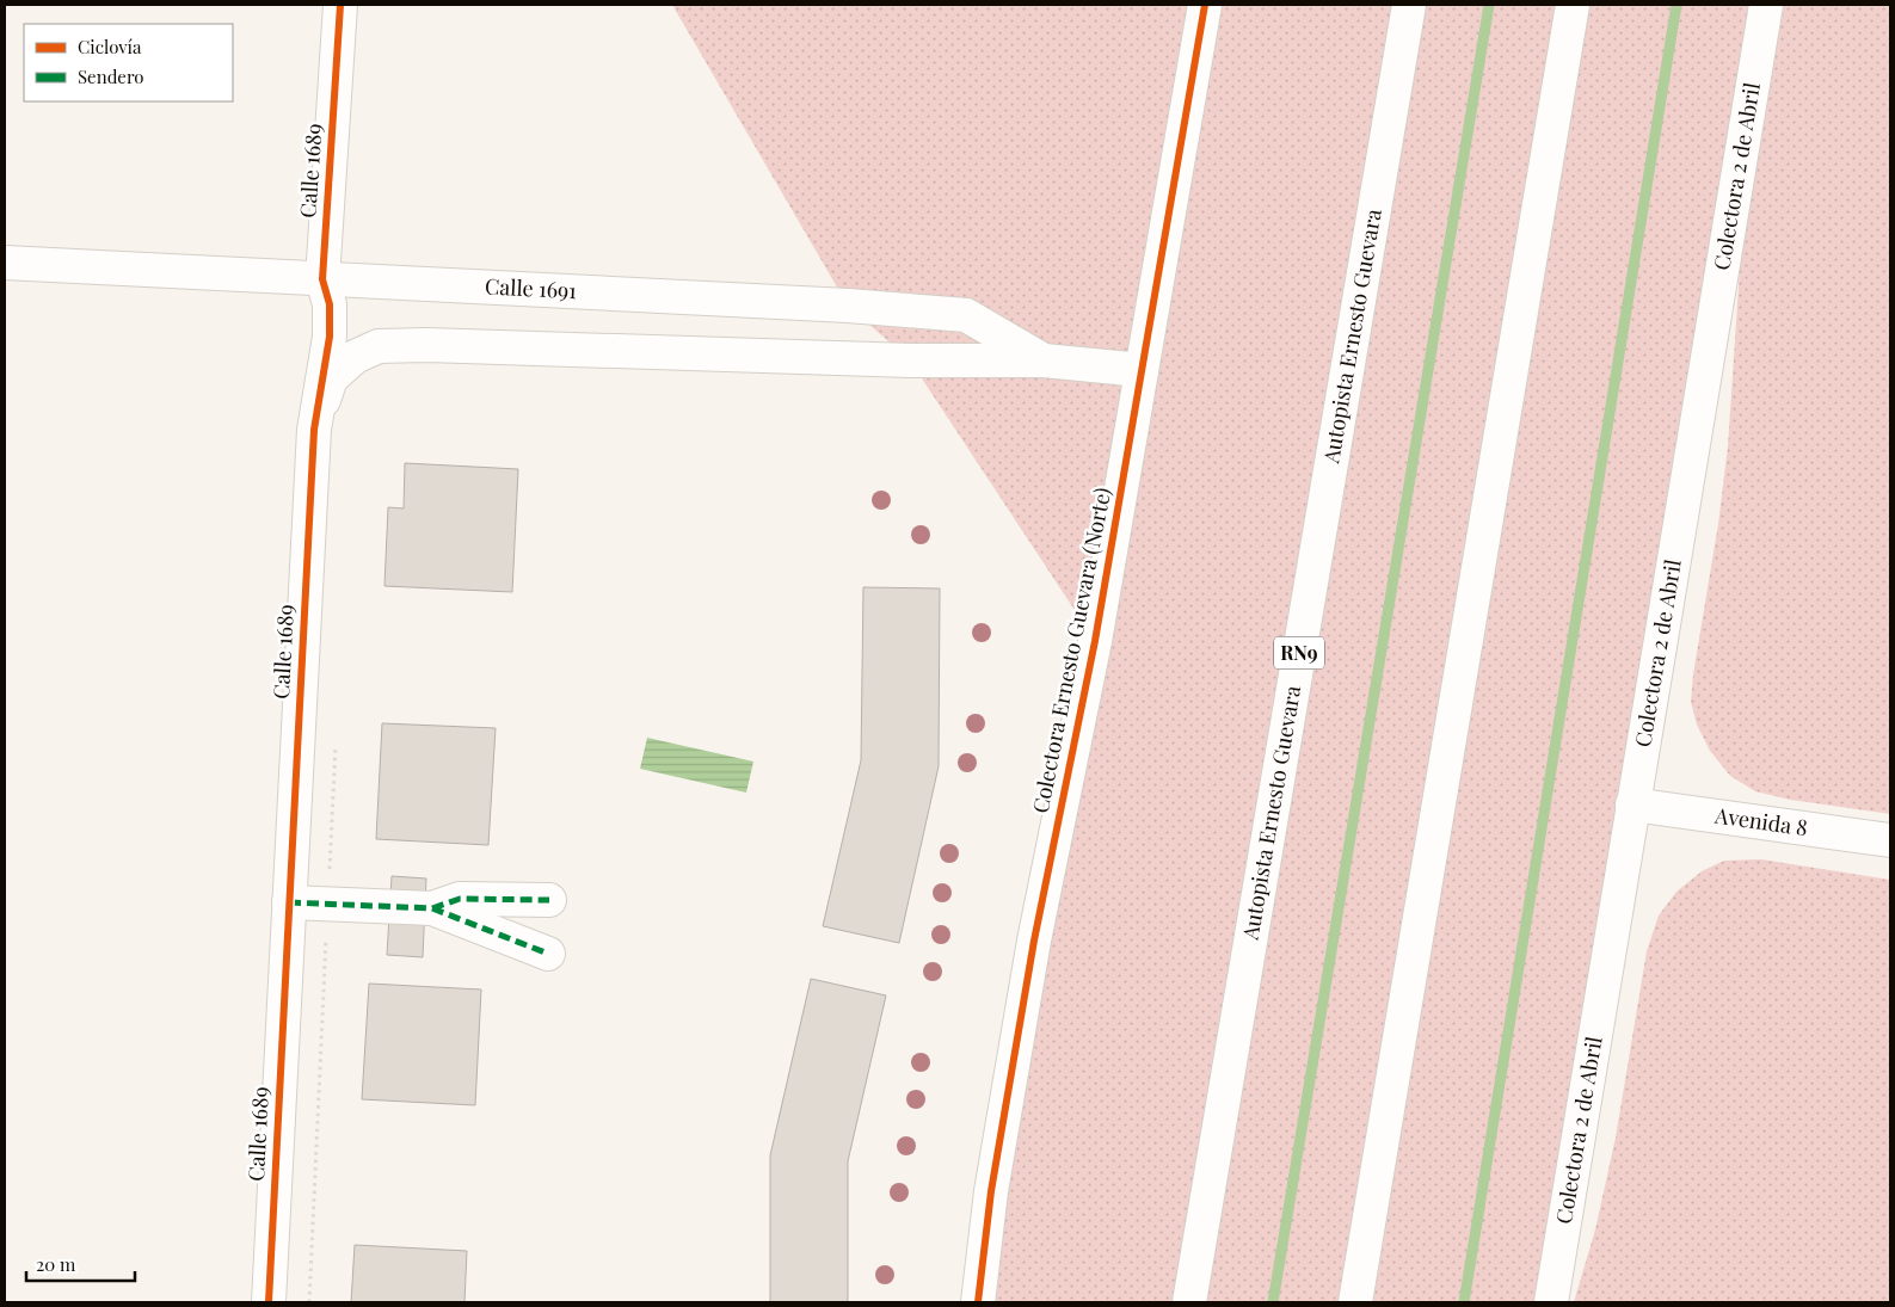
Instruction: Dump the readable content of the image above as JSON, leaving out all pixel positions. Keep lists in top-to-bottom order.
{
  "streets": {
    "main road": [
      "Calle 1689",
      "Colectora 2 de Abril",
      "Calle 1691",
      "Autopista Ernesto Guevara",
      "Colectora Ernesto Guevara (Norte)",
      "RN9",
      "Avenida 8"
    ]
  },
  "crossings": [
    ["Calle 1689", "Calle 1691"],
    ["Colectora 2 de Abril", "Avenida 8"],
    ["Calle 1691", "Colectora Ernesto Guevara (Norte)"]
  ],
  "legend": ["Ciclovía", "Sendero"],
  "scale_bar": "20 m"
}
